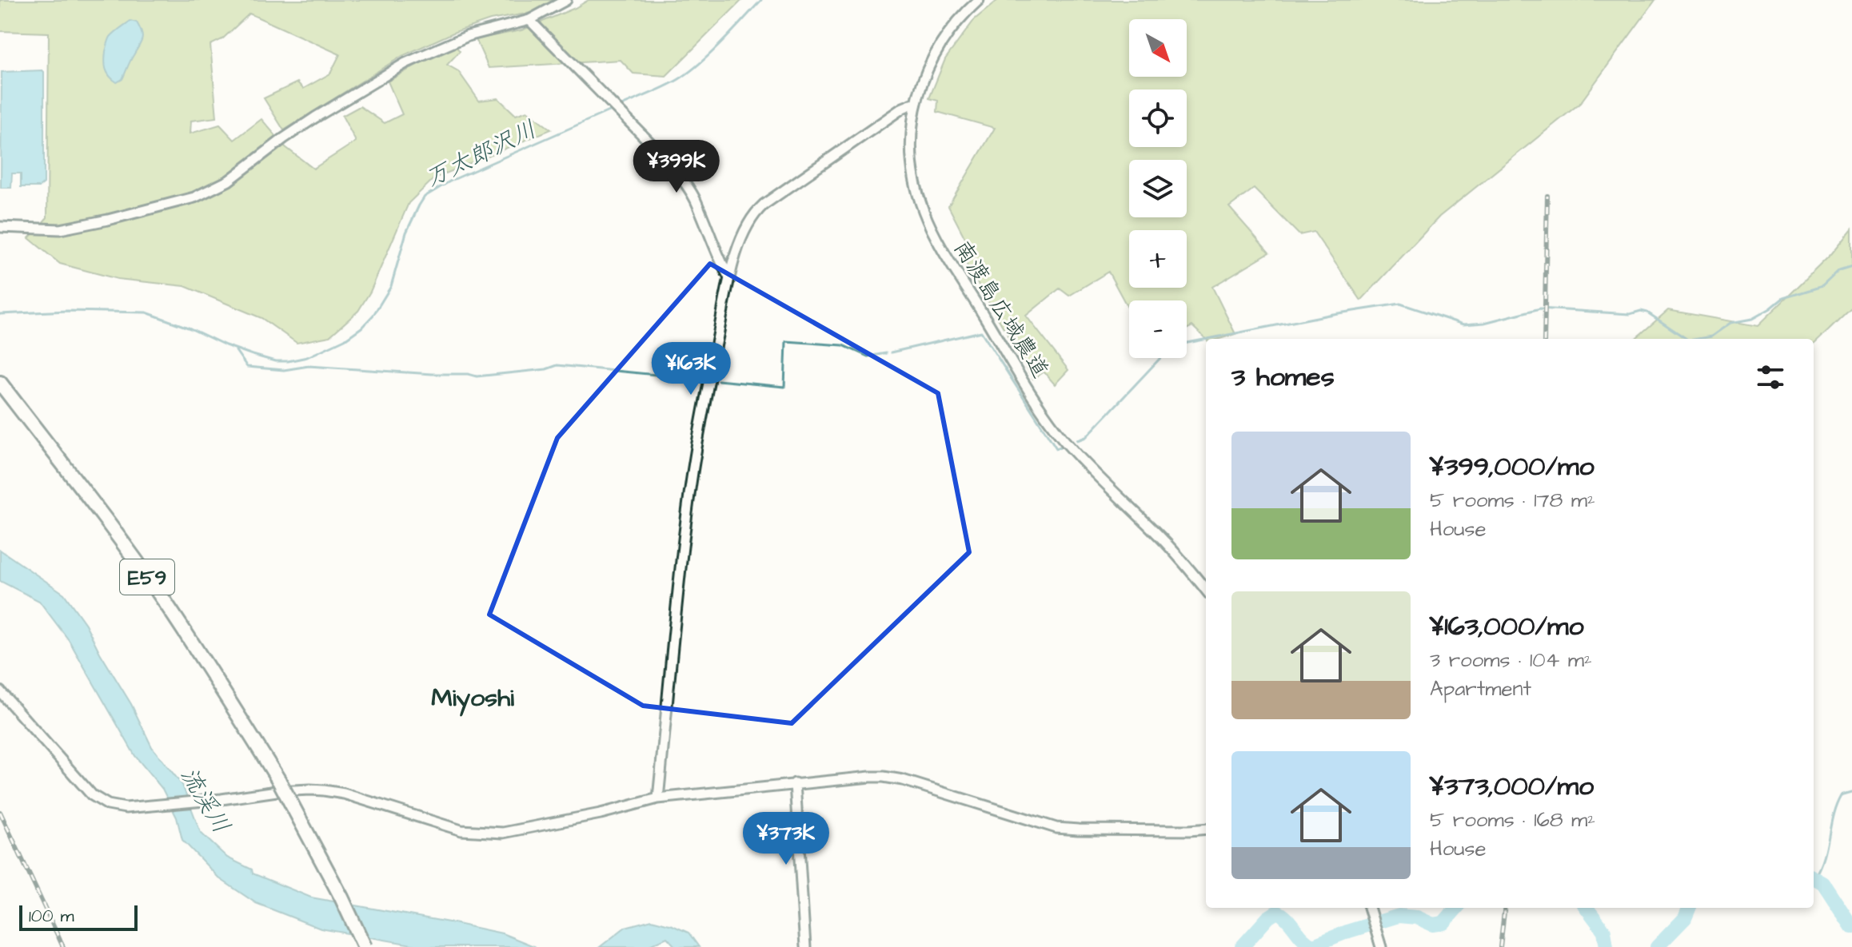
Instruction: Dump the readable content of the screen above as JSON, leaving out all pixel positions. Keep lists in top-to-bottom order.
{
  "streets": {
    "highway": ["E59"],
    "street": ["南渡島広域農道"]
  },
  "districts": ["Miyoshi"],
  "water": ["万太郎沢川", "流渓川"],
  "scale_bar": "100 m",
  "north": "bottom right",
  "page": {
    "map_buttons": ["+", "−"],
    "price": ["¥399K", "¥163K", "¥373K"],
    "heading": "3 homes",
    "list": [
      {
        "name": "¥399,000/mo",
        "note": "5 rooms · 178 m² · House"
      },
      {
        "name": "¥163,000/mo",
        "note": "3 rooms · 104 m² · Apartment"
      },
      {
        "name": "¥373,000/mo",
        "note": "5 rooms · 168 m² · House"
      }
    ],
    "scale": "100 m"
  }
}
